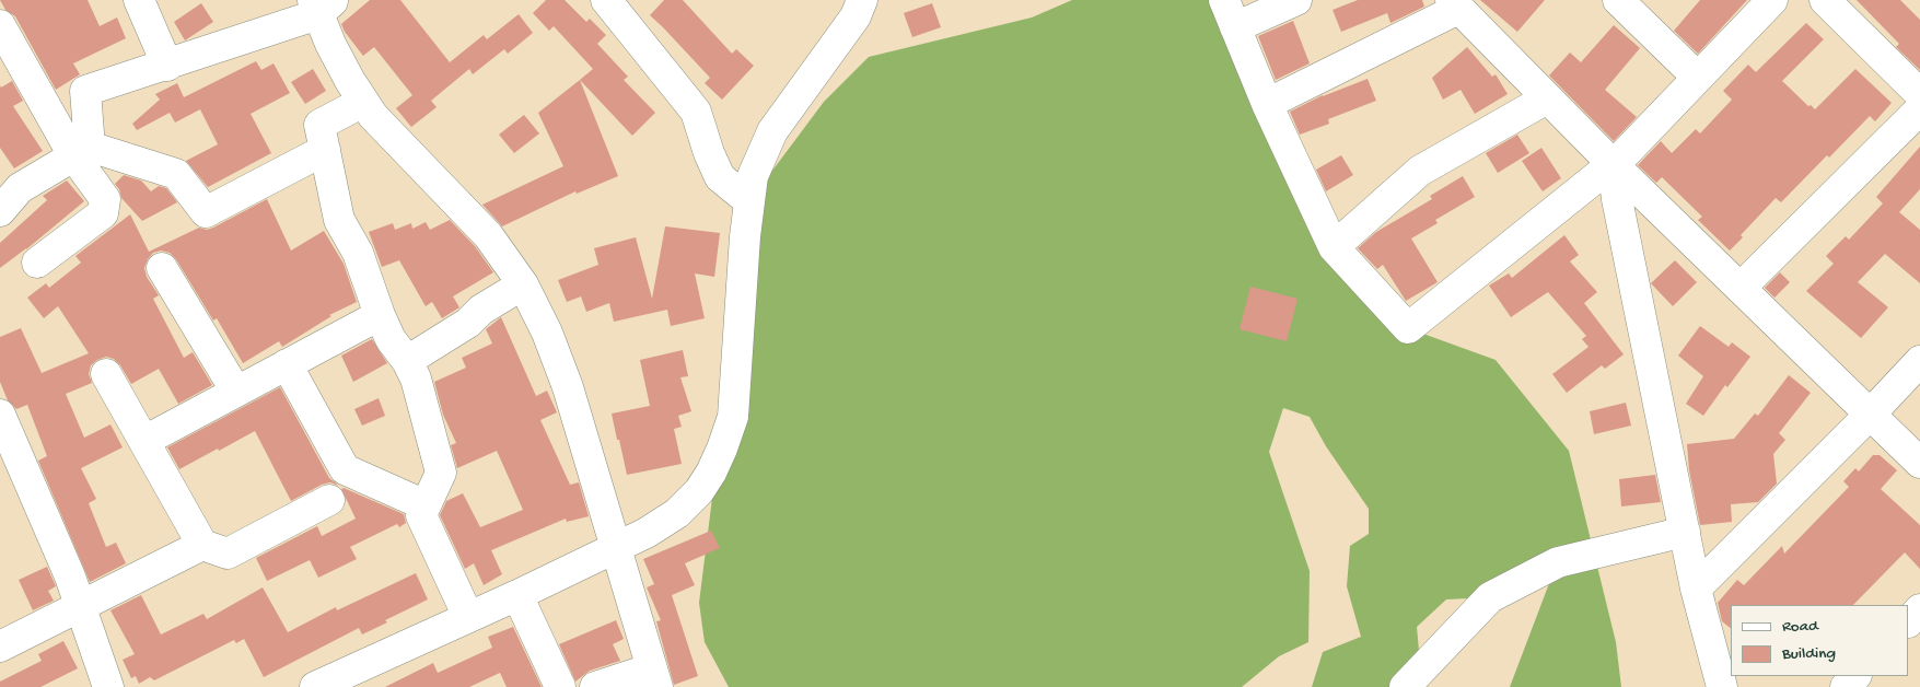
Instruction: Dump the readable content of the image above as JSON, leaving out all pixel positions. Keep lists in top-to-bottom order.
{
  "legend": ["Road", "Building"]
}
